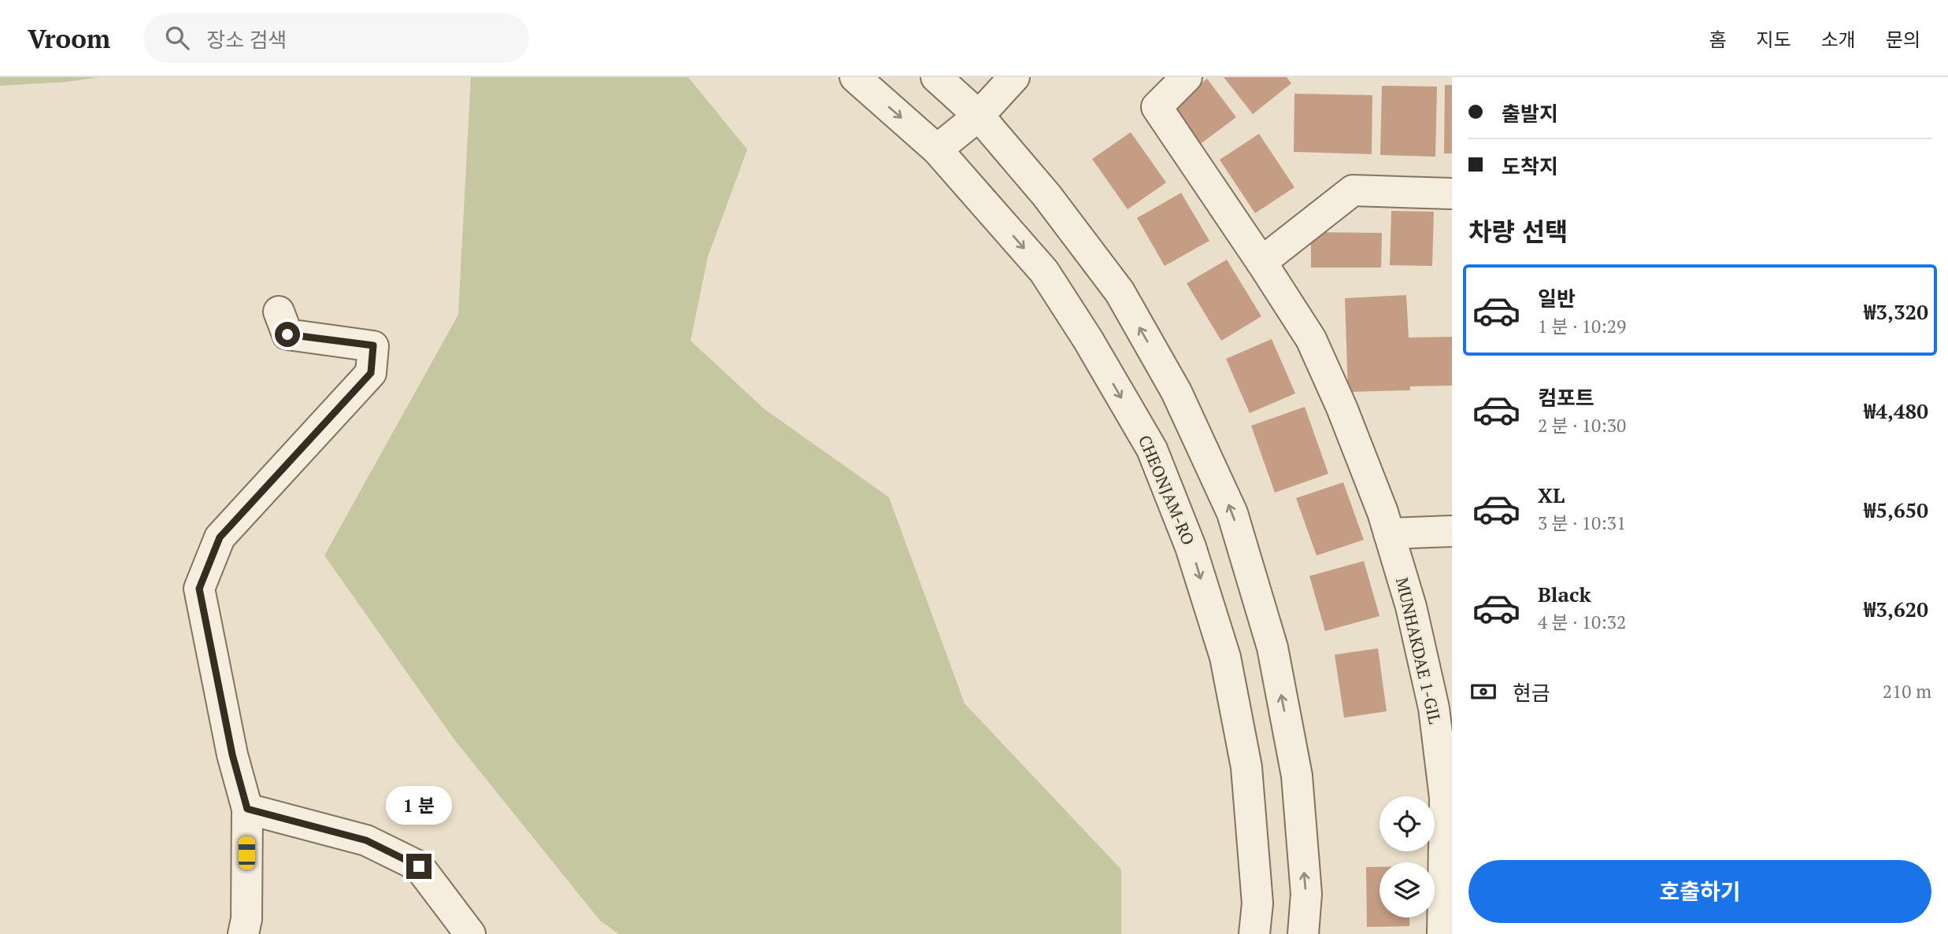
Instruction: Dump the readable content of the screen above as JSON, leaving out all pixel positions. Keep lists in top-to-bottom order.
{
  "streets": {
    "street": ["CHEONJAM-RO", "MUNHAKDAE 1-GIL"]
  },
  "page": {
    "header": "Vroom",
    "search": "장소 검색",
    "nav": [
      "홈",
      "지도",
      "소개",
      "문의"
    ],
    "banner": ["출발지", "도착지"],
    "heading": "차량 선택",
    "list": [
      {
        "name": "일반",
        "note": "1 분 · 10:29",
        "value": "₩3,320"
      },
      {
        "name": "컴포트",
        "note": "2 분 · 10:30",
        "value": "₩4,480"
      },
      {
        "name": "XL",
        "note": "3 분 · 10:31",
        "value": "₩5,650"
      },
      {
        "name": "Black",
        "note": "4 분 · 10:32",
        "value": "₩3,620"
      }
    ],
    "pay": ["현금", "210 m"],
    "bubble": "1 분",
    "buttons": "호출하기"
  }
}
